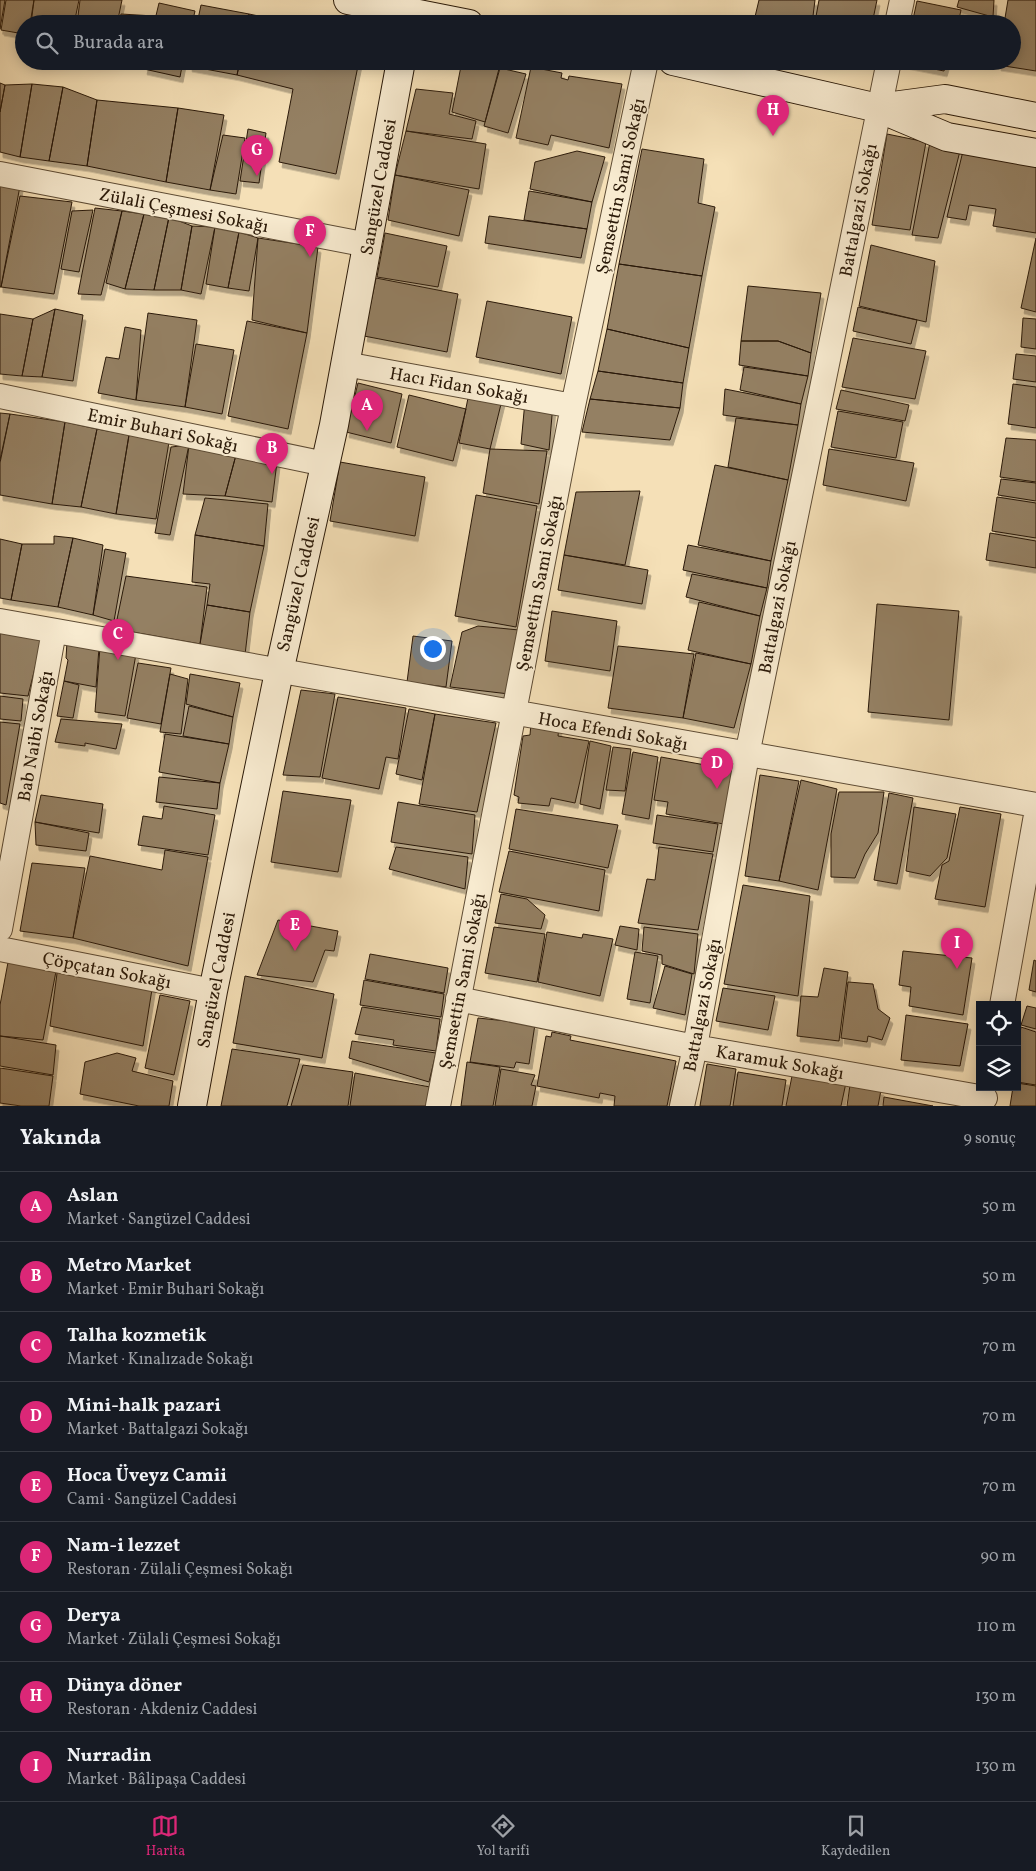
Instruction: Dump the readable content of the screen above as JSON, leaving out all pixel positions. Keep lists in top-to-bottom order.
{
  "streets": {
    "street": [
      "Şemsettin Sami Sokağı",
      "Sangüzel Caddesi",
      "Zülali Çeşmesi Sokağı",
      "Battalgazi Sokağı",
      "Hacı Fidan Sokağı",
      "Emir Buhari Sokağı",
      "Hoca Efendi Sokağı",
      "Bab Naibi Sokağı",
      "Çöpçatan Sokağı",
      "Karamuk Sokağı"
    ]
  },
  "crossings": [
    ["Şemsettin Sami Sokağı", "Hacı Fidan Sokağı"],
    ["Şemsettin Sami Sokağı", "Hoca Efendi Sokağı"],
    ["Şemsettin Sami Sokağı", "Karamuk Sokağı"],
    ["Sangüzel Caddesi", "Zülali Çeşmesi Sokağı"],
    ["Sangüzel Caddesi", "Hacı Fidan Sokağı"],
    ["Sangüzel Caddesi", "Emir Buhari Sokağı"],
    ["Sangüzel Caddesi", "Hoca Efendi Sokağı"],
    ["Sangüzel Caddesi", "Çöpçatan Sokağı"],
    ["Battalgazi Sokağı", "Hoca Efendi Sokağı"],
    ["Battalgazi Sokağı", "Karamuk Sokağı"],
    ["Hoca Efendi Sokağı", "Bab Naibi Sokağı"]
  ],
  "page": {
    "search": "Burada ara",
    "pins": [
      "H",
      "G",
      "F",
      "A",
      "B",
      "C",
      "D",
      "E",
      "I"
    ],
    "heading": ["Yakında", "9 sonuç"],
    "list": [
      {
        "mark": "A",
        "name": "Aslan",
        "note": "Market · Sangüzel Caddesi",
        "value": "50 m"
      },
      {
        "mark": "B",
        "name": "Metro Market",
        "note": "Market · Emir Buhari Sokağı",
        "value": "50 m"
      },
      {
        "mark": "C",
        "name": "Talha kozmetik",
        "note": "Market · Kınalızade Sokağı",
        "value": "70 m"
      },
      {
        "mark": "D",
        "name": "Mini-halk pazari",
        "note": "Market · Battalgazi Sokağı",
        "value": "70 m"
      },
      {
        "mark": "E",
        "name": "Hoca Üveyz Camii",
        "note": "Cami · Sangüzel Caddesi",
        "value": "70 m"
      },
      {
        "mark": "F",
        "name": "Nam-i lezzet",
        "note": "Restoran · Zülali Çeşmesi Sokağı",
        "value": "90 m"
      },
      {
        "mark": "G",
        "name": "Derya",
        "note": "Market · Zülali Çeşmesi Sokağı",
        "value": "110 m"
      },
      {
        "mark": "H",
        "name": "Dünya döner",
        "note": "Restoran · Akdeniz Caddesi",
        "value": "130 m"
      },
      {
        "mark": "I",
        "name": "Nurradin",
        "note": "Market · Bâlipaşa Caddesi",
        "value": "130 m"
      }
    ],
    "nav": ["Harita", "Yol tarifi", "Kaydedilen"]
  }
}
